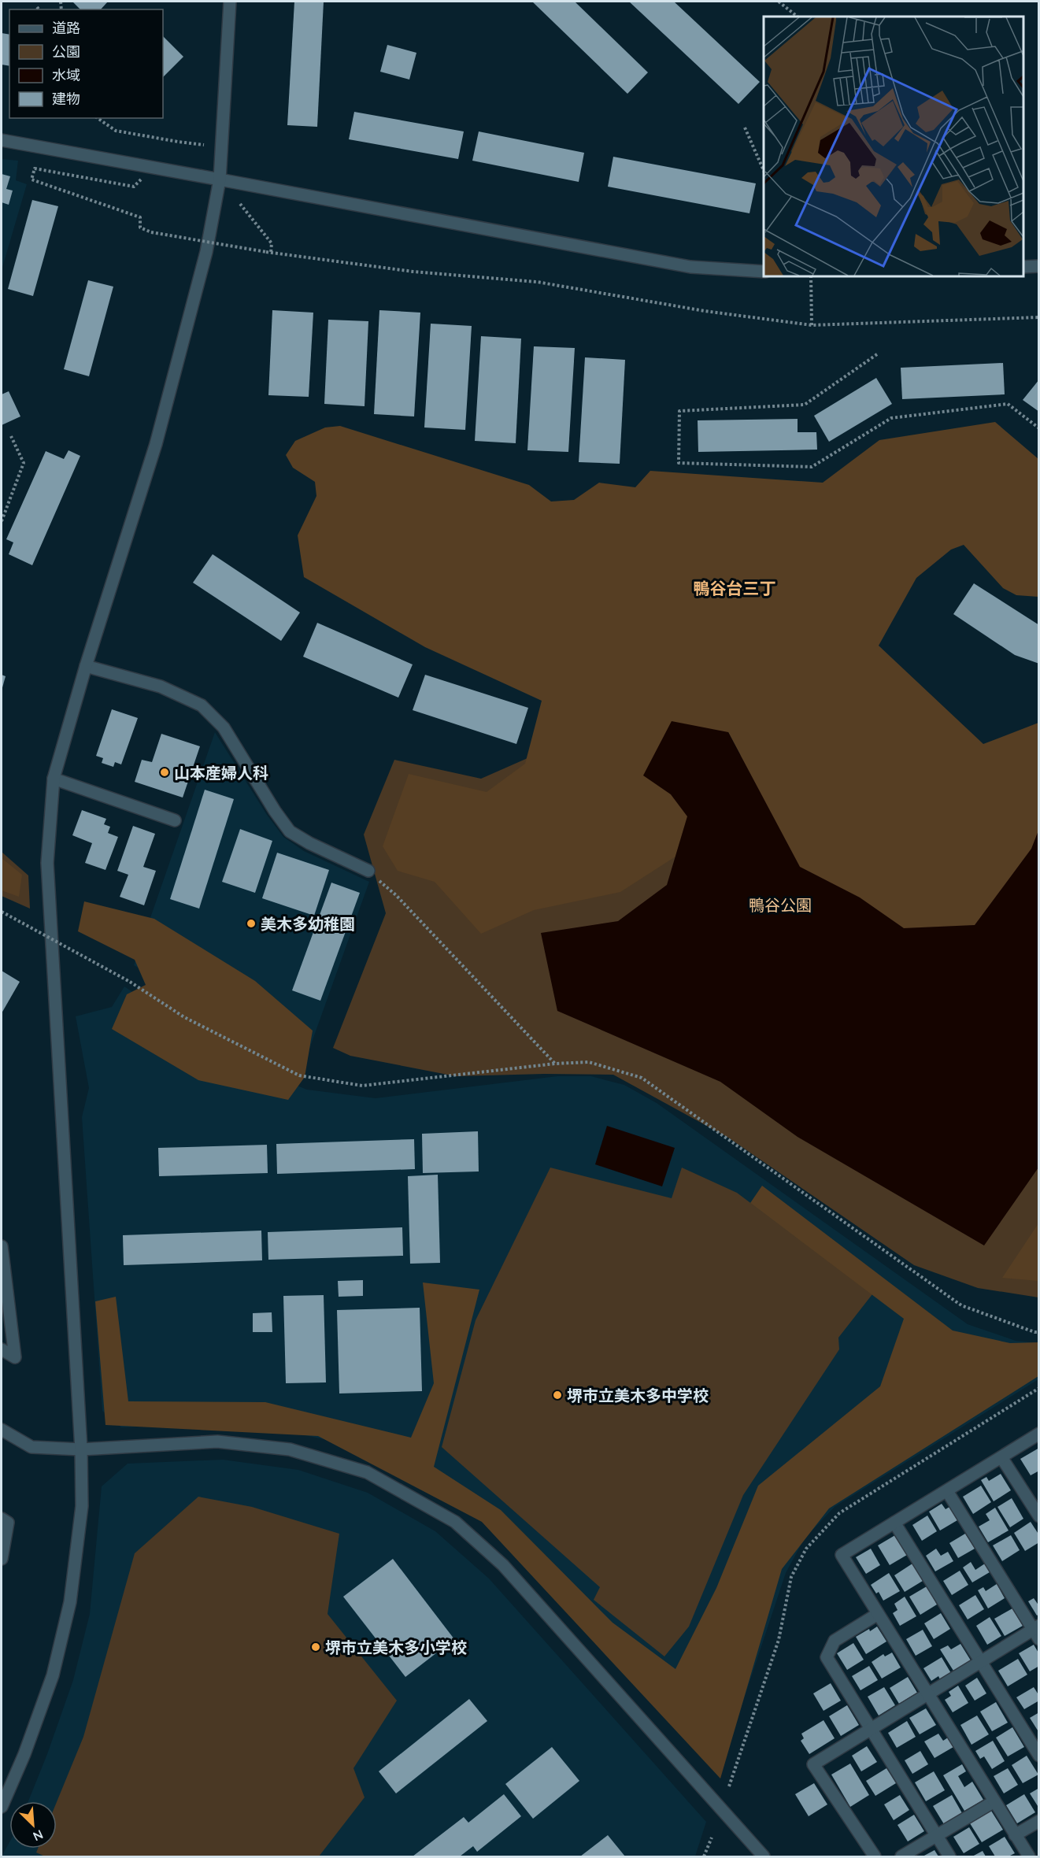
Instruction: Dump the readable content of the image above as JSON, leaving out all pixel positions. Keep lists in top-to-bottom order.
{
  "districts": ["鴨谷台三丁"],
  "parks": ["鴨谷公園"],
  "places": [
    "山本産婦人科",
    "美木多幼稚園",
    "堺市立美木多中学校",
    "堺市立美木多小学校"
  ],
  "legend": [
    "道路",
    "公園",
    "水域",
    "建物"
  ],
  "north": "bottom right"
}
